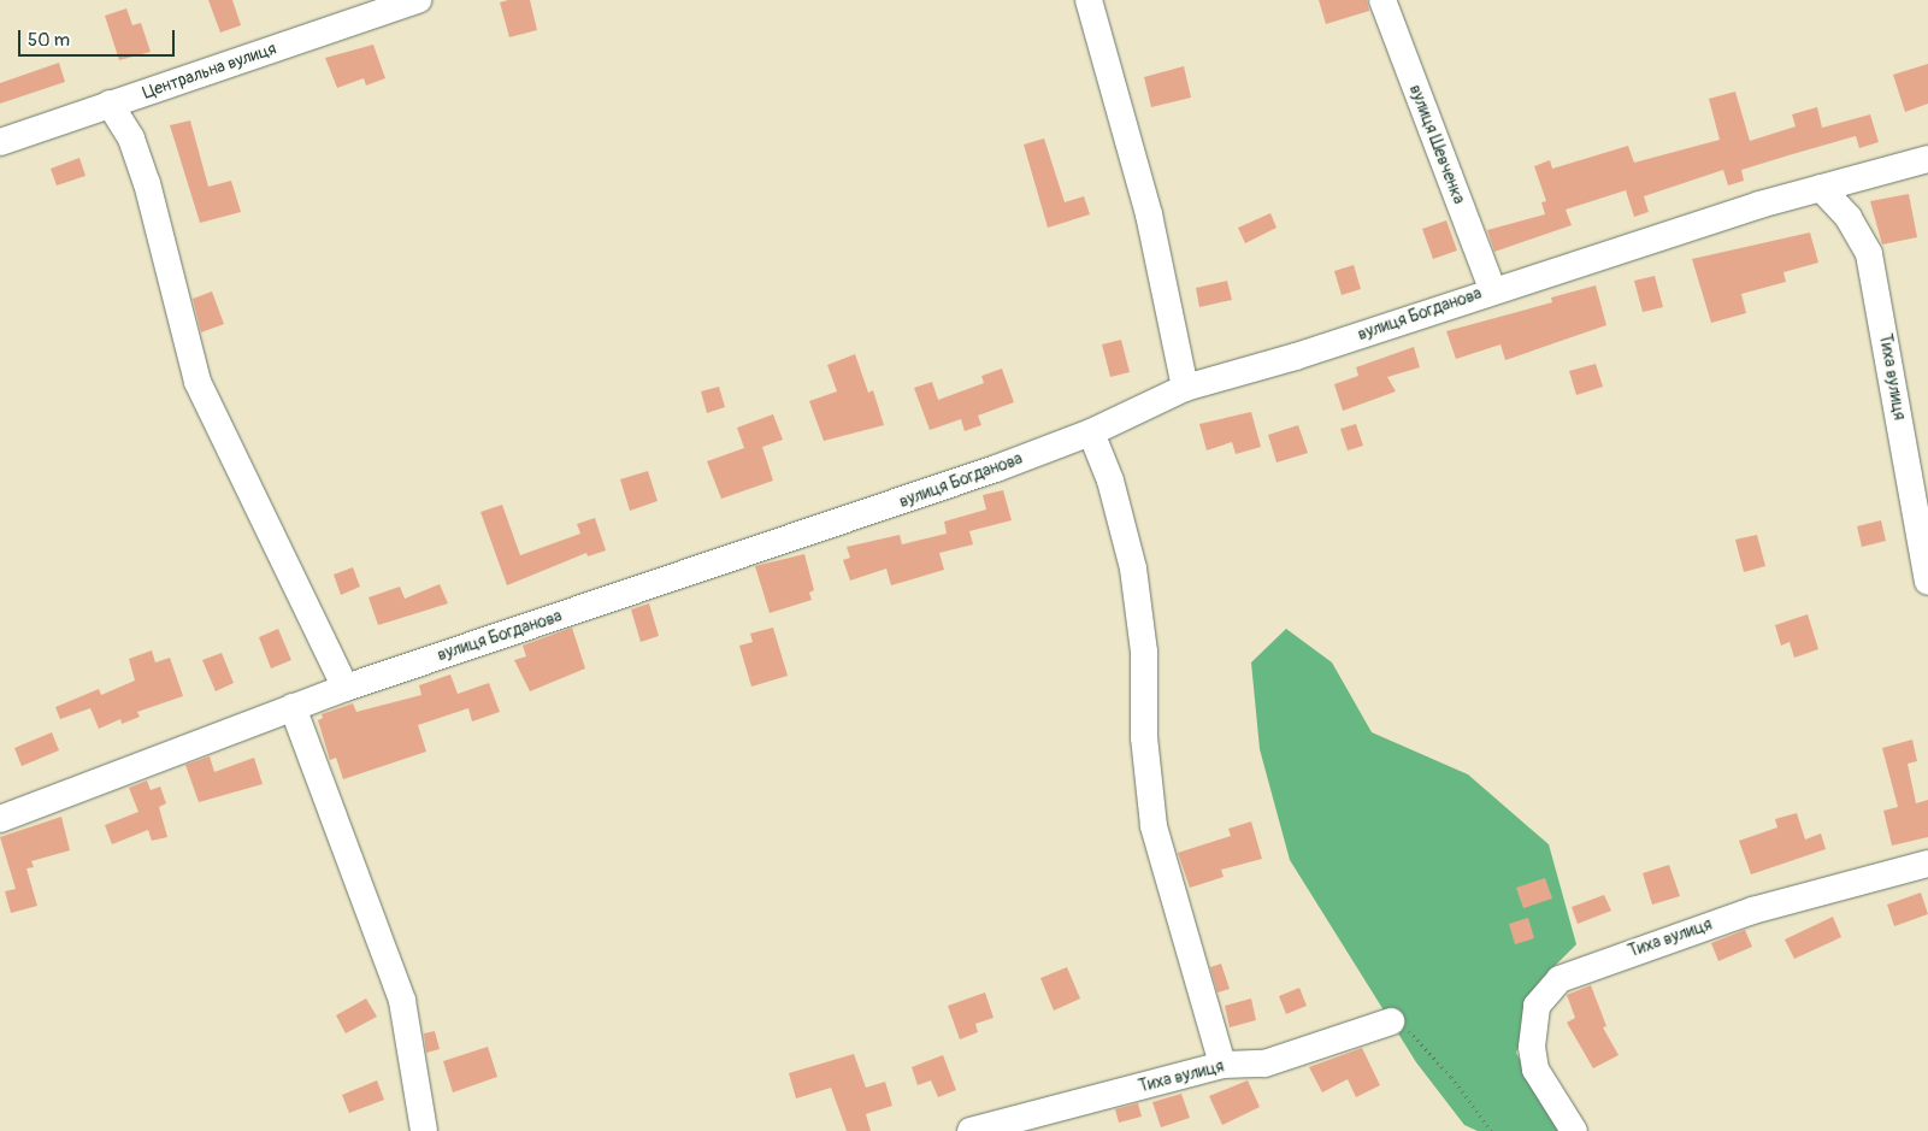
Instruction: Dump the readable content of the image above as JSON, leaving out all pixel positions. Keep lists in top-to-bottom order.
{
  "streets": {
    "street": [
      "Центральна вулиця",
      "вулиця Шевченка",
      "вулиця Богданова",
      "Тиха вулиця"
    ]
  },
  "crossings": [
    ["вулиця Шевченка", "вулиця Богданова"],
    ["вулиця Богданова", "Тиха вулиця"]
  ],
  "scale_bar": "50 m"
}
